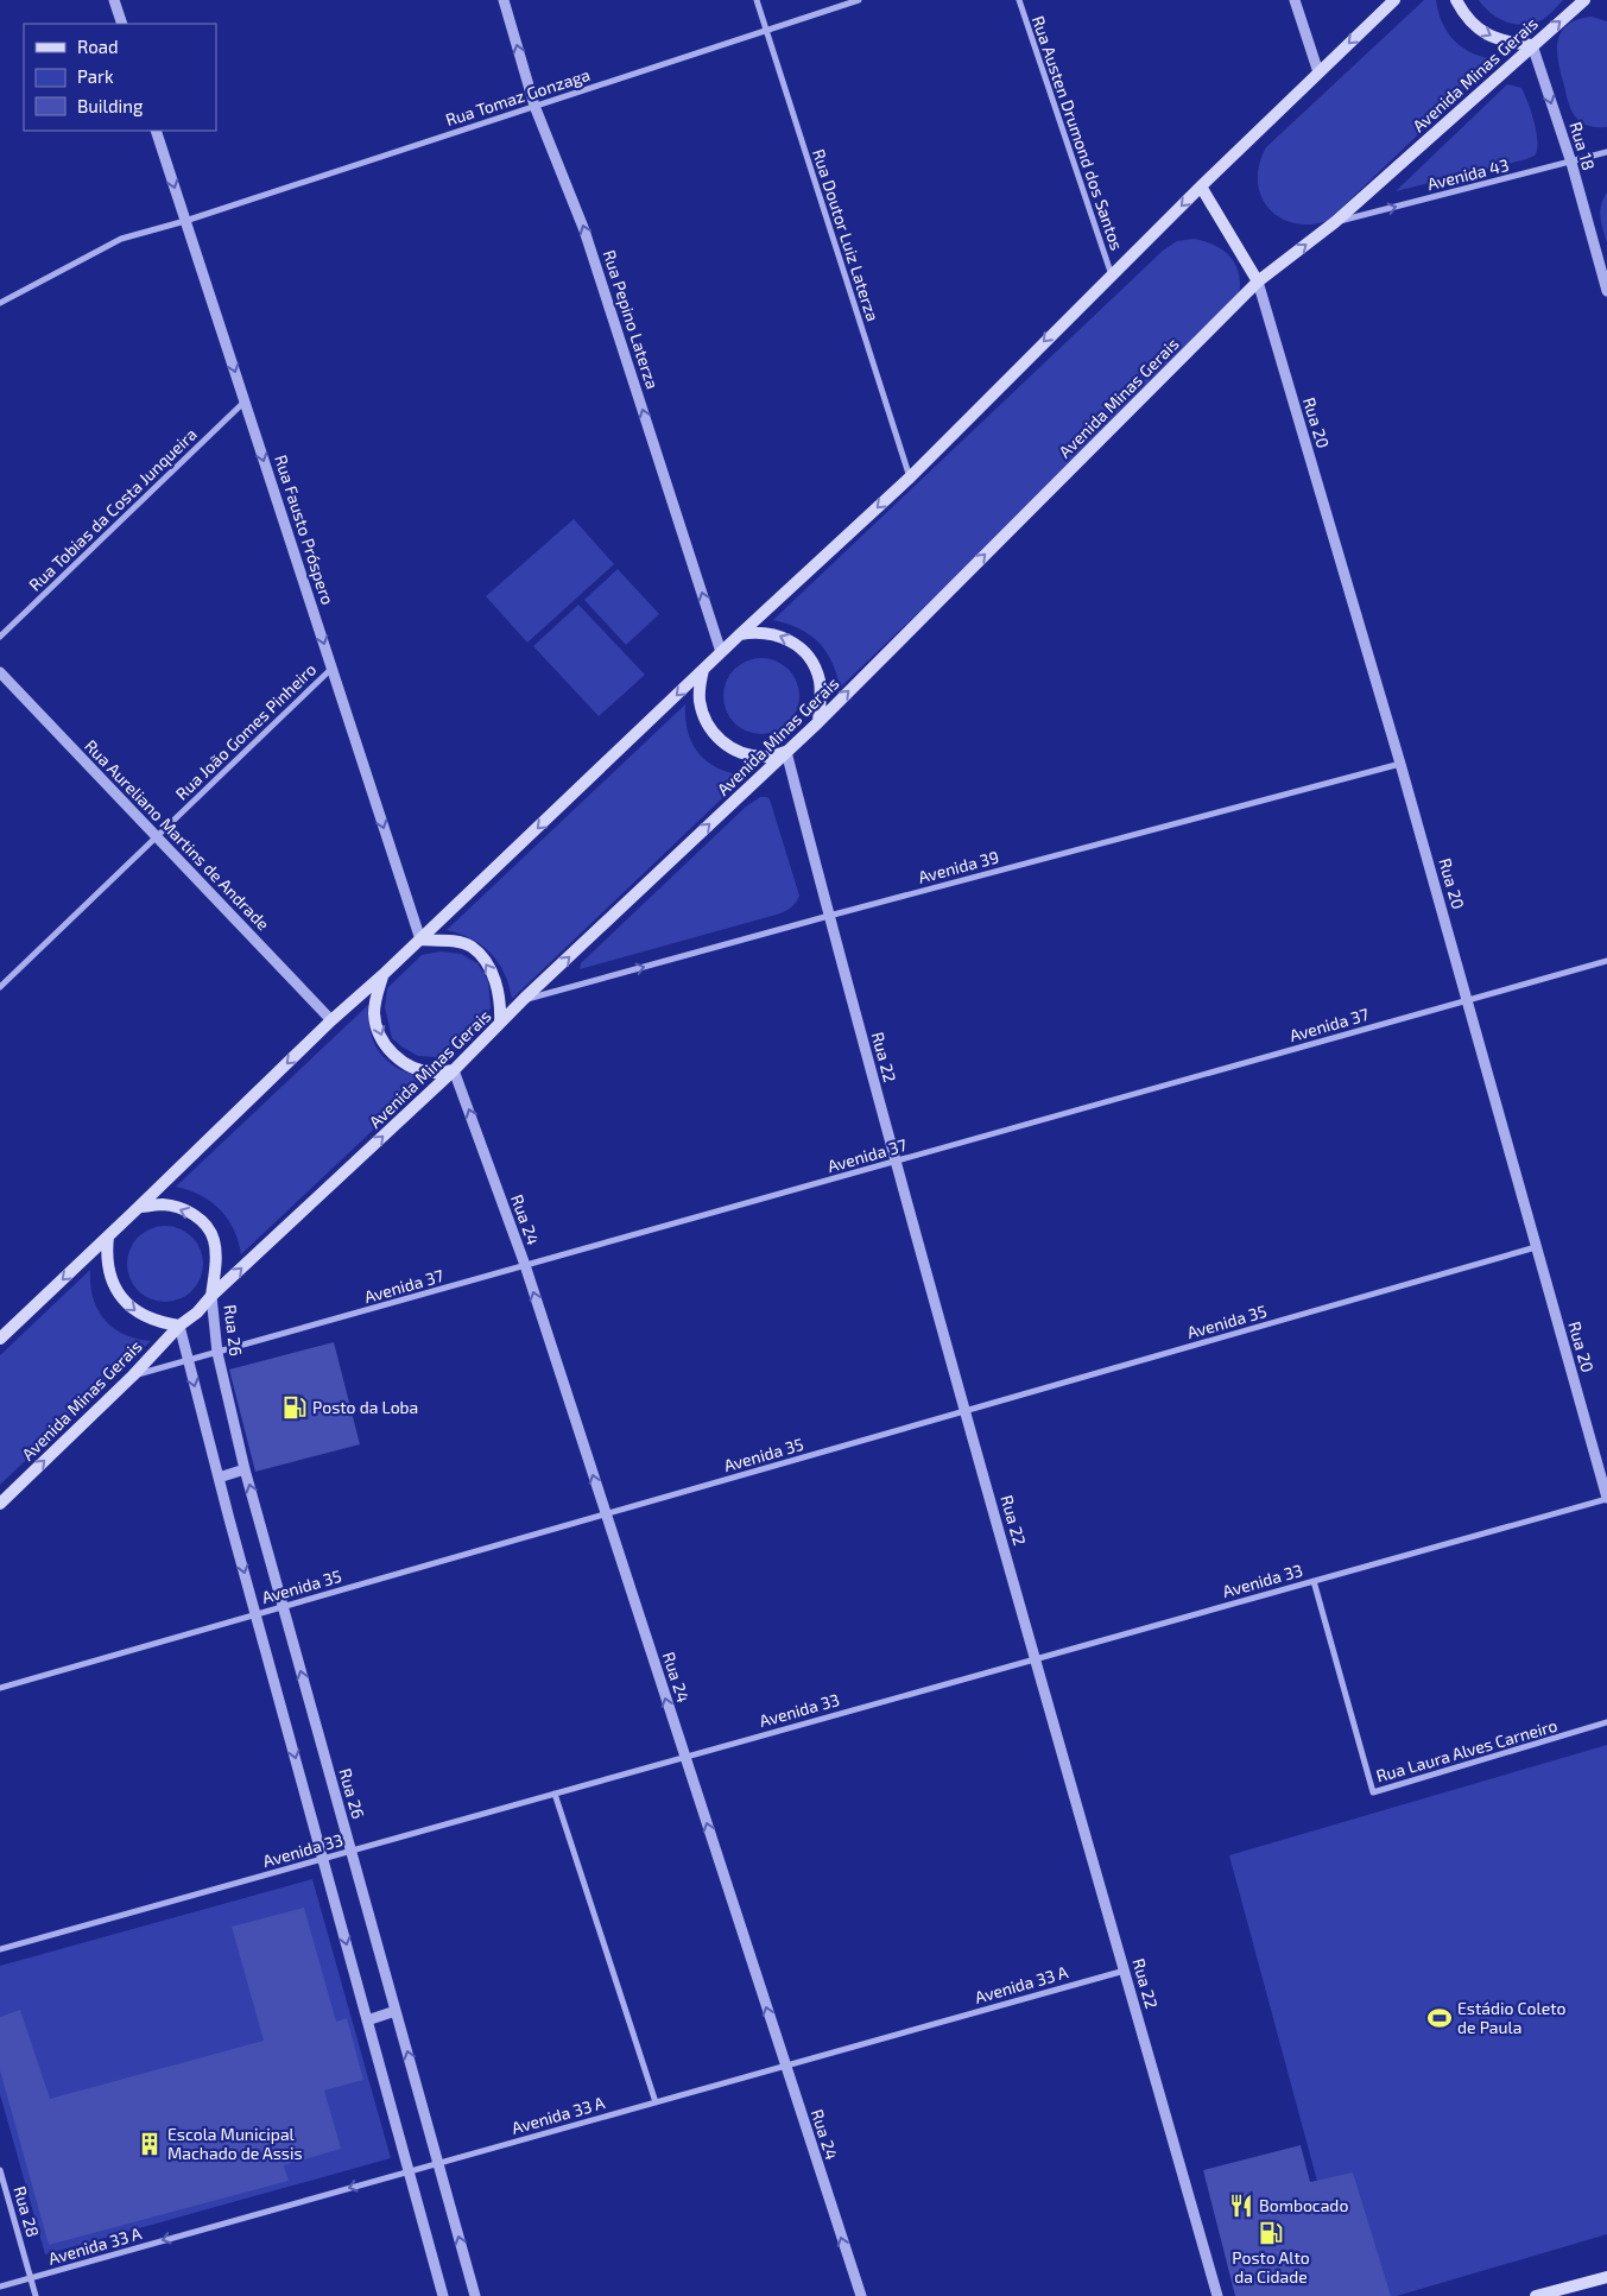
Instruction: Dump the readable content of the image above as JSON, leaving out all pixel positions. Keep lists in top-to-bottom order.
{
  "streets": {
    "main road": ["Avenida Minas Gerais"],
    "street": [
      "Rua Tomaz Gonzaga",
      "Rua Austen Drumond dos Santos",
      "Rua 18",
      "Avenida 43",
      "Rua Doutor Luiz Laterza",
      "Rua Pepino Laterza",
      "Rua 20",
      "Rua Tobias da Costa Junqueira",
      "Rua Fausto Próspero",
      "Rua João Gomes Pinheiro",
      "Rua Aureliano Martins de Andrade",
      "Avenida 39",
      "Avenida 37",
      "Rua 22",
      "Rua 24",
      "Avenida 35",
      "Rua 26",
      "Avenida 33",
      "Rua Laura Alves Carneiro",
      "Avenida 33 A",
      "Rua 28"
    ]
  },
  "crossings": [
    ["Avenida Minas Gerais", "Rua 18"],
    ["Avenida Minas Gerais", "Avenida 43"],
    ["Avenida Minas Gerais", "Rua Pepino Laterza"],
    ["Avenida Minas Gerais", "Rua 20"],
    ["Avenida Minas Gerais", "Rua Fausto Próspero"],
    ["Avenida Minas Gerais", "Avenida 39"],
    ["Avenida Minas Gerais", "Avenida 37"],
    ["Avenida Minas Gerais", "Rua 22"],
    ["Avenida Minas Gerais", "Rua 24"],
    ["Avenida Minas Gerais", "Rua 26"],
    ["Rua Tomaz Gonzaga", "Rua Doutor Luiz Laterza"],
    ["Rua Tomaz Gonzaga", "Rua Pepino Laterza"],
    ["Rua Tomaz Gonzaga", "Rua Fausto Próspero"],
    ["Rua 18", "Avenida 43"],
    ["Rua Pepino Laterza", "Rua 22"],
    ["Rua 20", "Avenida 39"],
    ["Rua 20", "Avenida 37"],
    ["Rua 20", "Avenida 35"],
    ["Rua 20", "Avenida 33"],
    ["Rua Tobias da Costa Junqueira", "Rua Fausto Próspero"],
    ["Rua Fausto Próspero", "Rua João Gomes Pinheiro"],
    ["Rua Fausto Próspero", "Rua 24"],
    ["Rua João Gomes Pinheiro", "Rua Aureliano Martins de Andrade"],
    ["Avenida 39", "Rua 22"],
    ["Avenida 37", "Rua 22"],
    ["Avenida 37", "Rua 24"],
    ["Avenida 37", "Rua 26"],
    ["Rua 22", "Avenida 35"],
    ["Rua 22", "Avenida 33"],
    ["Rua 22", "Avenida 33 A"],
    ["Rua 24", "Avenida 35"],
    ["Rua 24", "Avenida 33"],
    ["Rua 24", "Avenida 33 A"],
    ["Avenida 35", "Rua 26"],
    ["Rua 26", "Avenida 33"],
    ["Rua 26", "Avenida 33 A"],
    ["Avenida 33", "Rua Laura Alves Carneiro"],
    ["Avenida 33 A", "Rua 28"]
  ],
  "one_way": [
    "Avenida Minas Gerais",
    "Rua 18",
    "Avenida 43",
    "Rua Pepino Laterza",
    "Rua Fausto Próspero",
    "Rua 24"
  ],
  "places": {
    "fuel station": ["Posto da Loba", "Posto Alto da Cidade"],
    "sports": ["Estádio Coleto de Paula"],
    "building": ["Escola Municipal Machado de Assis"],
    "restaurant": ["Bombocado"]
  },
  "legend": ["Road", "Park", "Building"]
}
